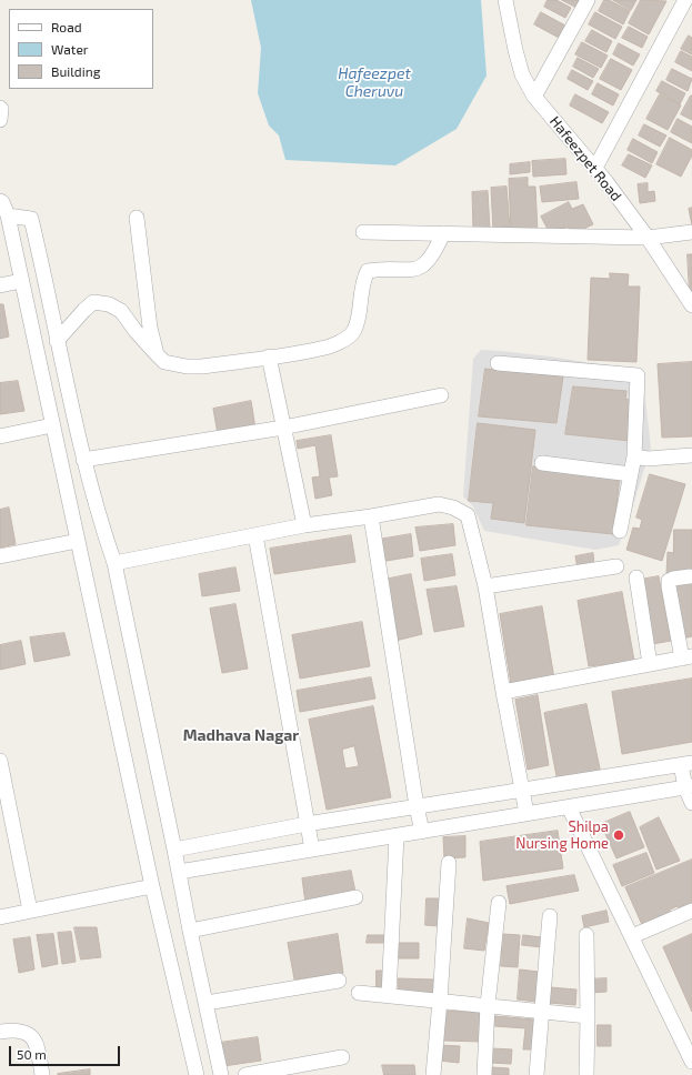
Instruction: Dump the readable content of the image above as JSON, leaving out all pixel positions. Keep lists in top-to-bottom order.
{
  "streets": {
    "street": ["Hafeezpet Road"]
  },
  "districts": ["Madhava Nagar"],
  "water": ["Hafeezpet Cheruvu"],
  "places": ["Shilpa Nursing Home"],
  "legend": ["Road", "Water", "Building"],
  "scale_bar": "50 m"
}
